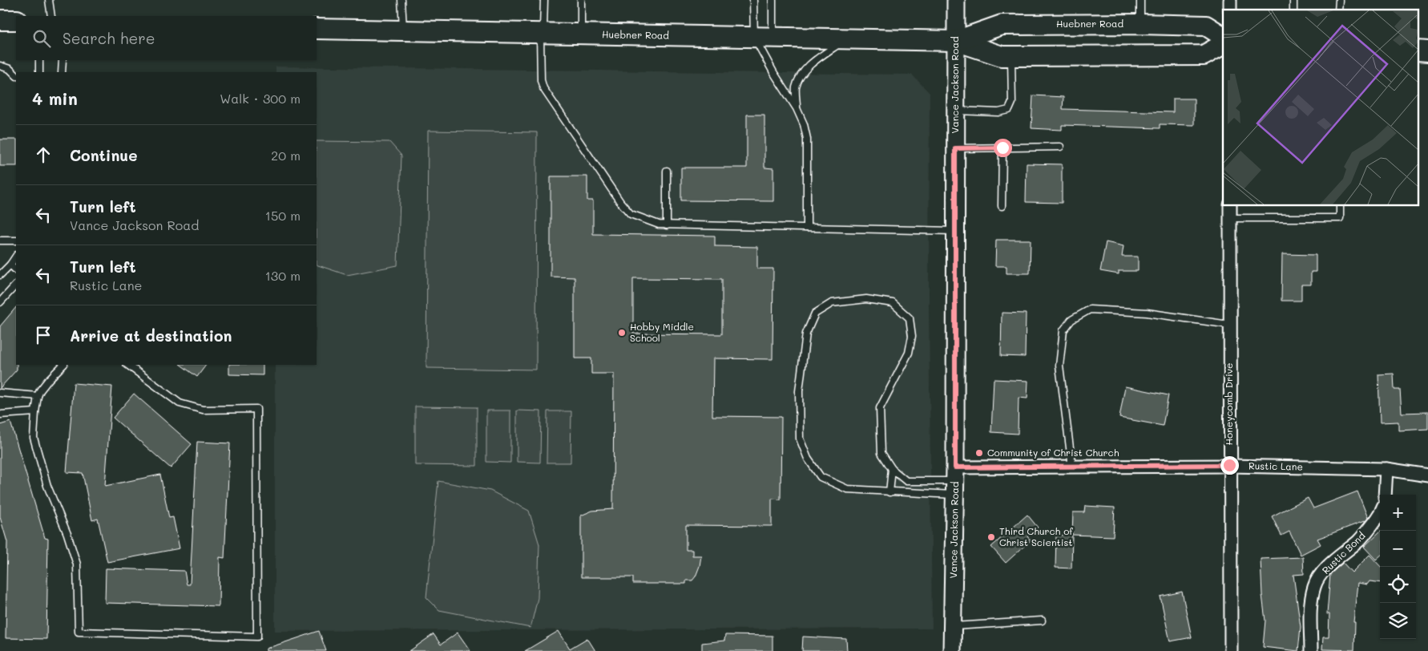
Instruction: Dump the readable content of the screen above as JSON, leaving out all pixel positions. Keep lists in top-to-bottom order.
{
  "streets": {
    "main road": ["Huebner Road", "Vance Jackson Road"],
    "street": ["Honeycomb Drive", "Rustic Lane", "Rustic Bond"]
  },
  "crossings": [
    ["Huebner Road", "Vance Jackson Road"],
    ["Vance Jackson Road", "Rustic Lane"],
    ["Honeycomb Drive", "Rustic Lane"]
  ],
  "places": ["Hobby Middle School", "Community of Christ Church", "Third Church of Christ Scientist"],
  "page": {
    "search": "Search here",
    "heading": ["4 min", "Walk · 300 m"],
    "list": [
      ["Continue", "20 m"],
      ["Turn left", "Vance Jackson Road", "150 m"],
      ["Turn left", "Rustic Lane", "130 m"],
      "Arrive at destination"
    ],
    "map_buttons": ["+", "−"]
  }
}
